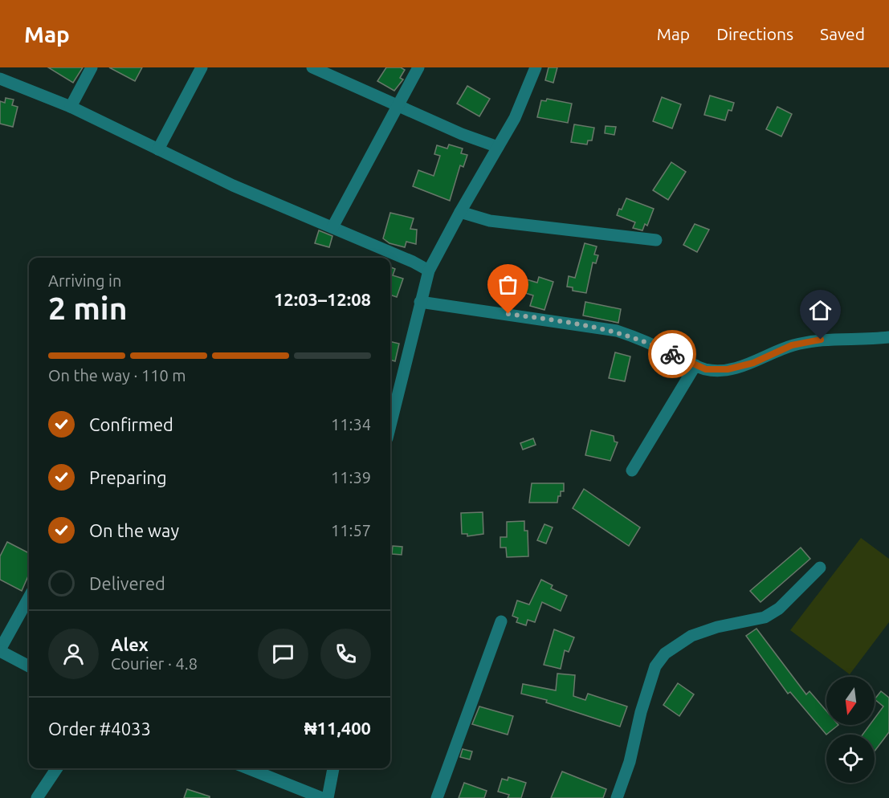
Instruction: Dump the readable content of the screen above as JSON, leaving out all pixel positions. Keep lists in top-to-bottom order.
{
  "north": "bottom",
  "page": {
    "header": "Map",
    "nav": ["Map", "Directions", "Saved"],
    "heading": ["2 min", "Arriving in", "12:03–12:08"],
    "panel": [
      "Alex",
      "Courier · 4.8",
      "Order #4033",
      "₦11,400"
    ],
    "bar": "On the way · 110 m",
    "list": [
      ["Confirmed", "11:34"],
      ["Preparing", "11:39"],
      ["On the way", "11:57"],
      "Delivered"
    ]
  }
}
